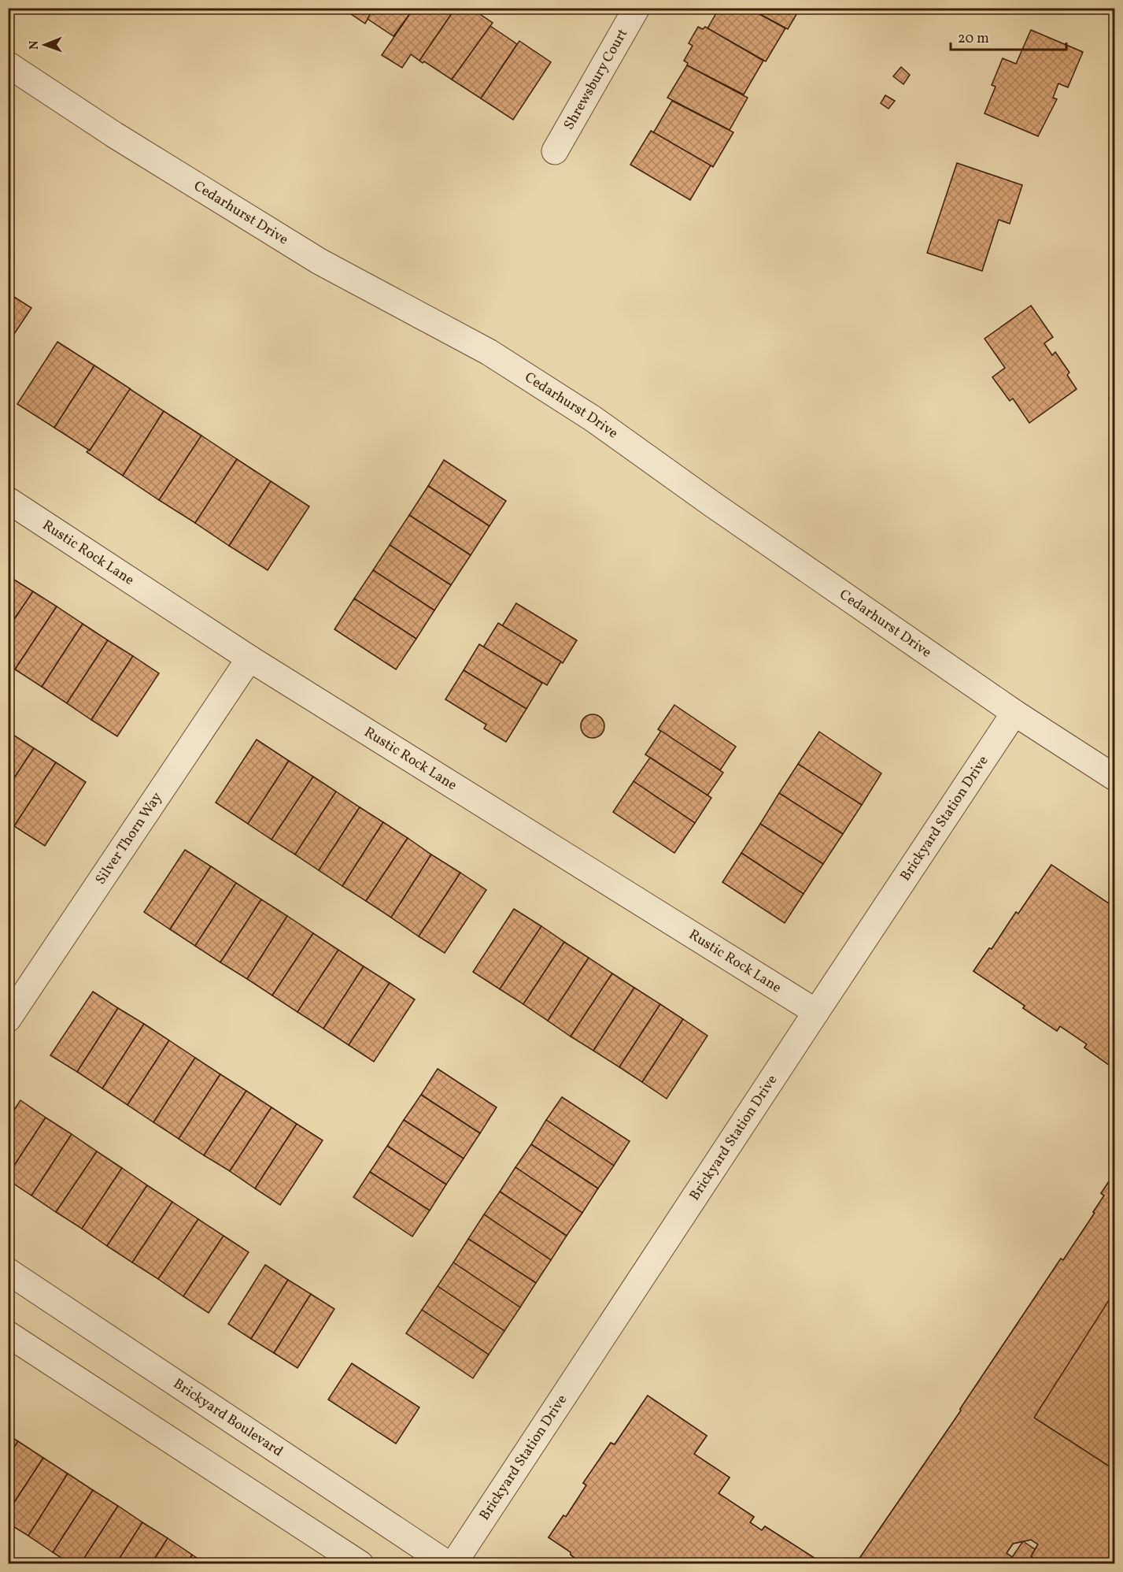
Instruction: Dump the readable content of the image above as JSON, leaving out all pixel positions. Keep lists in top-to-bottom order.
{
  "streets": {
    "street": [
      "Shrewsbury Court",
      "Cedarhurst Drive",
      "Rustic Rock Lane",
      "Brickyard Station Drive",
      "Silver Thorn Way",
      "Brickyard Boulevard"
    ]
  },
  "crossings": [
    ["Cedarhurst Drive", "Brickyard Station Drive"],
    ["Rustic Rock Lane", "Brickyard Station Drive"],
    ["Rustic Rock Lane", "Silver Thorn Way"]
  ],
  "scale_bar": "20 m",
  "north": "left"
}
